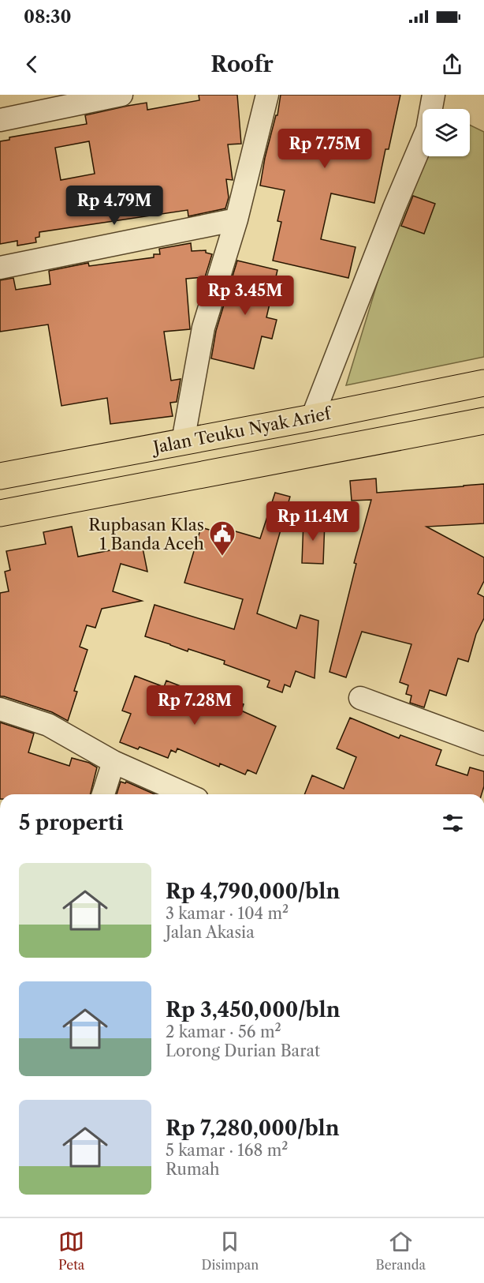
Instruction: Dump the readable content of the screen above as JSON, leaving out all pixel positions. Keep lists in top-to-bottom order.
{
  "streets": {
    "highway": ["Jalan Teuku Nyak Arief"]
  },
  "places": {
    "public building": ["Rupbasan Klas 1 Banda Aceh"]
  },
  "page": {
    "status": "08:30",
    "header": "Roofr",
    "price": [
      "Rp 7.75M",
      "Rp 4.79M",
      "Rp 3.45M",
      "Rp 11.4M",
      "Rp 7.28M"
    ],
    "heading": "5 properti",
    "list": [
      {
        "name": "Rp 4,790,000/bln",
        "note": "3 kamar · 104 m² · Jalan Akasia"
      },
      {
        "name": "Rp 3,450,000/bln",
        "note": "2 kamar · 56 m² · Lorong Durian Barat"
      },
      {
        "name": "Rp 7,280,000/bln",
        "note": "5 kamar · 168 m² · Rumah"
      }
    ],
    "tabs": ["Peta", "Disimpan", "Beranda"]
  }
}
